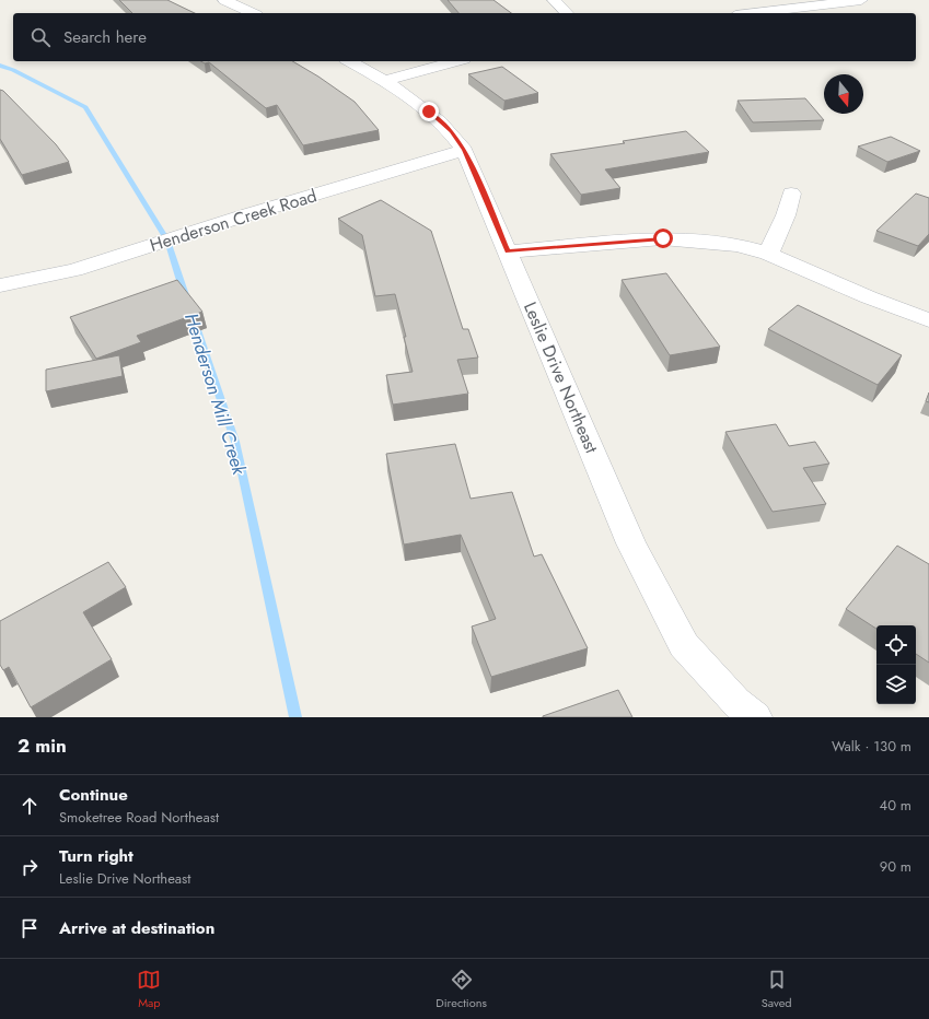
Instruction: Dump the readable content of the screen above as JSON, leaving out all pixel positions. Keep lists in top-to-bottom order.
{
  "streets": {
    "street": ["Henderson Creek Road", "Leslie Drive Northeast"]
  },
  "crossings": [
    ["Henderson Creek Road", "Leslie Drive Northeast"]
  ],
  "water": ["Henderson Mill Creek"],
  "north": "bottom",
  "page": {
    "search": "Search here",
    "heading": ["2 min", "Walk · 130 m"],
    "list": [
      ["Continue", "Smoketree Road Northeast", "40 m"],
      ["Turn right", "Leslie Drive Northeast", "90 m"],
      "Arrive at destination"
    ],
    "nav": ["Map", "Directions", "Saved"]
  }
}
